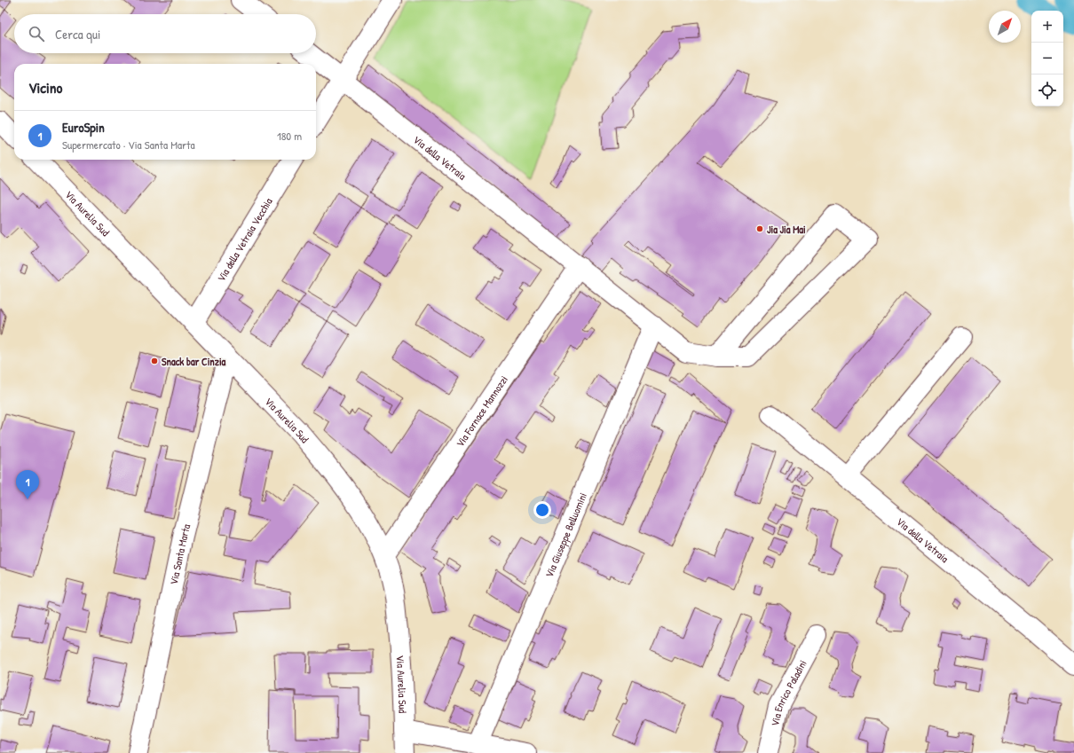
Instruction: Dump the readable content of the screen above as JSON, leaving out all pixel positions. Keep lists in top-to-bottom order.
{
  "streets": {
    "street": [
      "Via della Vetraia",
      "Via Aurelia Sud",
      "Via della Vetraia Vecchia",
      "Via Fornace Mannozzi",
      "Via Giuseppe Belluomini",
      "Via Santa Marta",
      "Via Enrico Paladini"
    ]
  },
  "crossings": [
    ["Via della Vetraia", "Via Fornace Mannozzi"],
    ["Via della Vetraia", "Via Giuseppe Belluomini"],
    ["Via Aurelia Sud", "Via della Vetraia Vecchia"],
    ["Via Aurelia Sud", "Via Fornace Mannozzi"],
    ["Via Aurelia Sud", "Via Santa Marta"]
  ],
  "places": ["Jia Jia Mai", "Snack bar Cinzia"],
  "north": "top right",
  "page": {
    "map_buttons": ["+", "−"],
    "search": "Cerca qui",
    "heading": "Vicino",
    "list": [
      {
        "mark": "1",
        "name": "EuroSpin",
        "note": "Supermercato · Via Santa Marta",
        "value": "180 m"
      }
    ],
    "pins": "1"
  }
}
